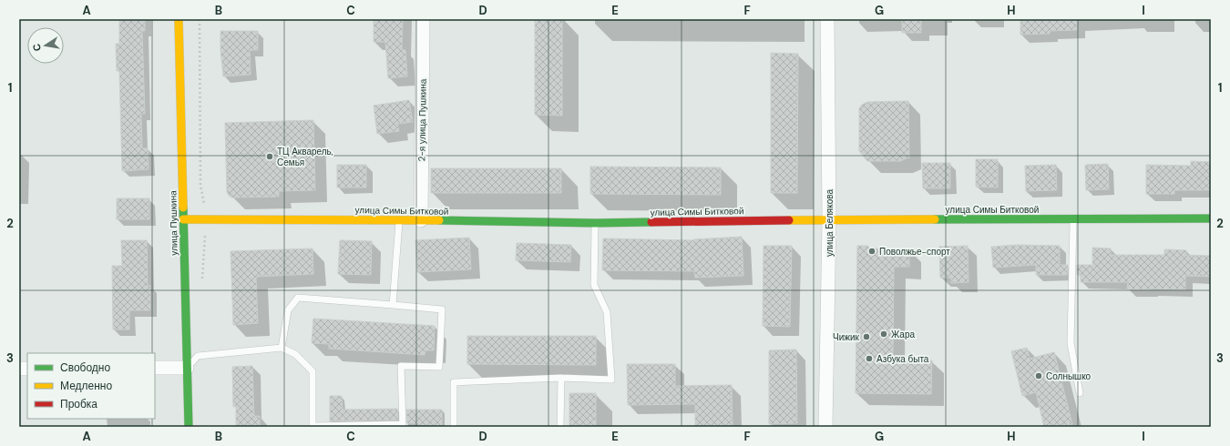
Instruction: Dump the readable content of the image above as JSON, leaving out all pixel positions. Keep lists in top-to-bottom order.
{
  "streets": {
    "street": [
      "2-я улица Пушкина",
      "улица Симы Битковой",
      "улица Пушкина",
      "улица Белякова"
    ]
  },
  "crossings": [
    ["2-я улица Пушкина", "улица Симы Битковой"],
    ["улица Симы Битковой", "улица Пушкина"],
    ["улица Симы Битковой", "улица Белякова"]
  ],
  "places": [
    "ТЦ Акварель, Семья",
    "Поволжье-спорт",
    "Жара",
    "Чижик",
    "Азбука быта",
    "Солнышко"
  ],
  "legend": ["Свободно", "Медленно", "Пробка"],
  "north": "left",
  "grid": {
    "columns": [
      "A",
      "B",
      "C",
      "D",
      "E",
      "F",
      "G",
      "H",
      "I"
    ],
    "rows": ["1", "2", "3"]
  }
}
